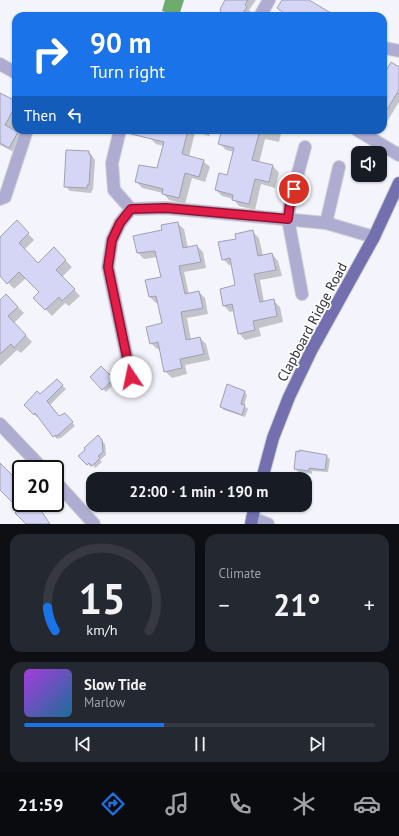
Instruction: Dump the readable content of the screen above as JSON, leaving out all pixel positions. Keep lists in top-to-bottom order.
{
  "streets": {
    "main road": ["Clapboard Ridge Road"]
  },
  "page": {
    "turn": ["90 m", "Turn right"],
    "then": "Then",
    "limit": "20",
    "trip": "22:00 · 1 min · 190 m",
    "tile": "Climate",
    "heat": ["−", "21°", "+"],
    "song": ["Slow Tide", "Marlow"],
    "tabs": "21:59",
    "gauge": ["15", "km/h"]
  }
}
